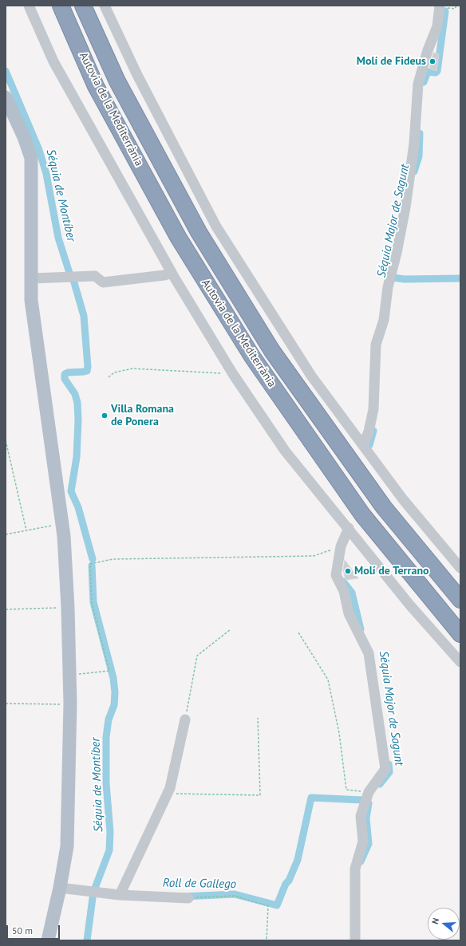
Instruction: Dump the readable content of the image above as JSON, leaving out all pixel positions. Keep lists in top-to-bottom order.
{
  "streets": {
    "highway": ["Autovia de la Mediterrània"]
  },
  "water": ["Séquia de Montíber", "Séquia Major de Sagunt", "Roll de Gallego"],
  "places": ["Molí de Fideus", "Villa Romana de Ponera", "Molí de Terrano"],
  "scale_bar": "50 m",
  "north": "left"
}
